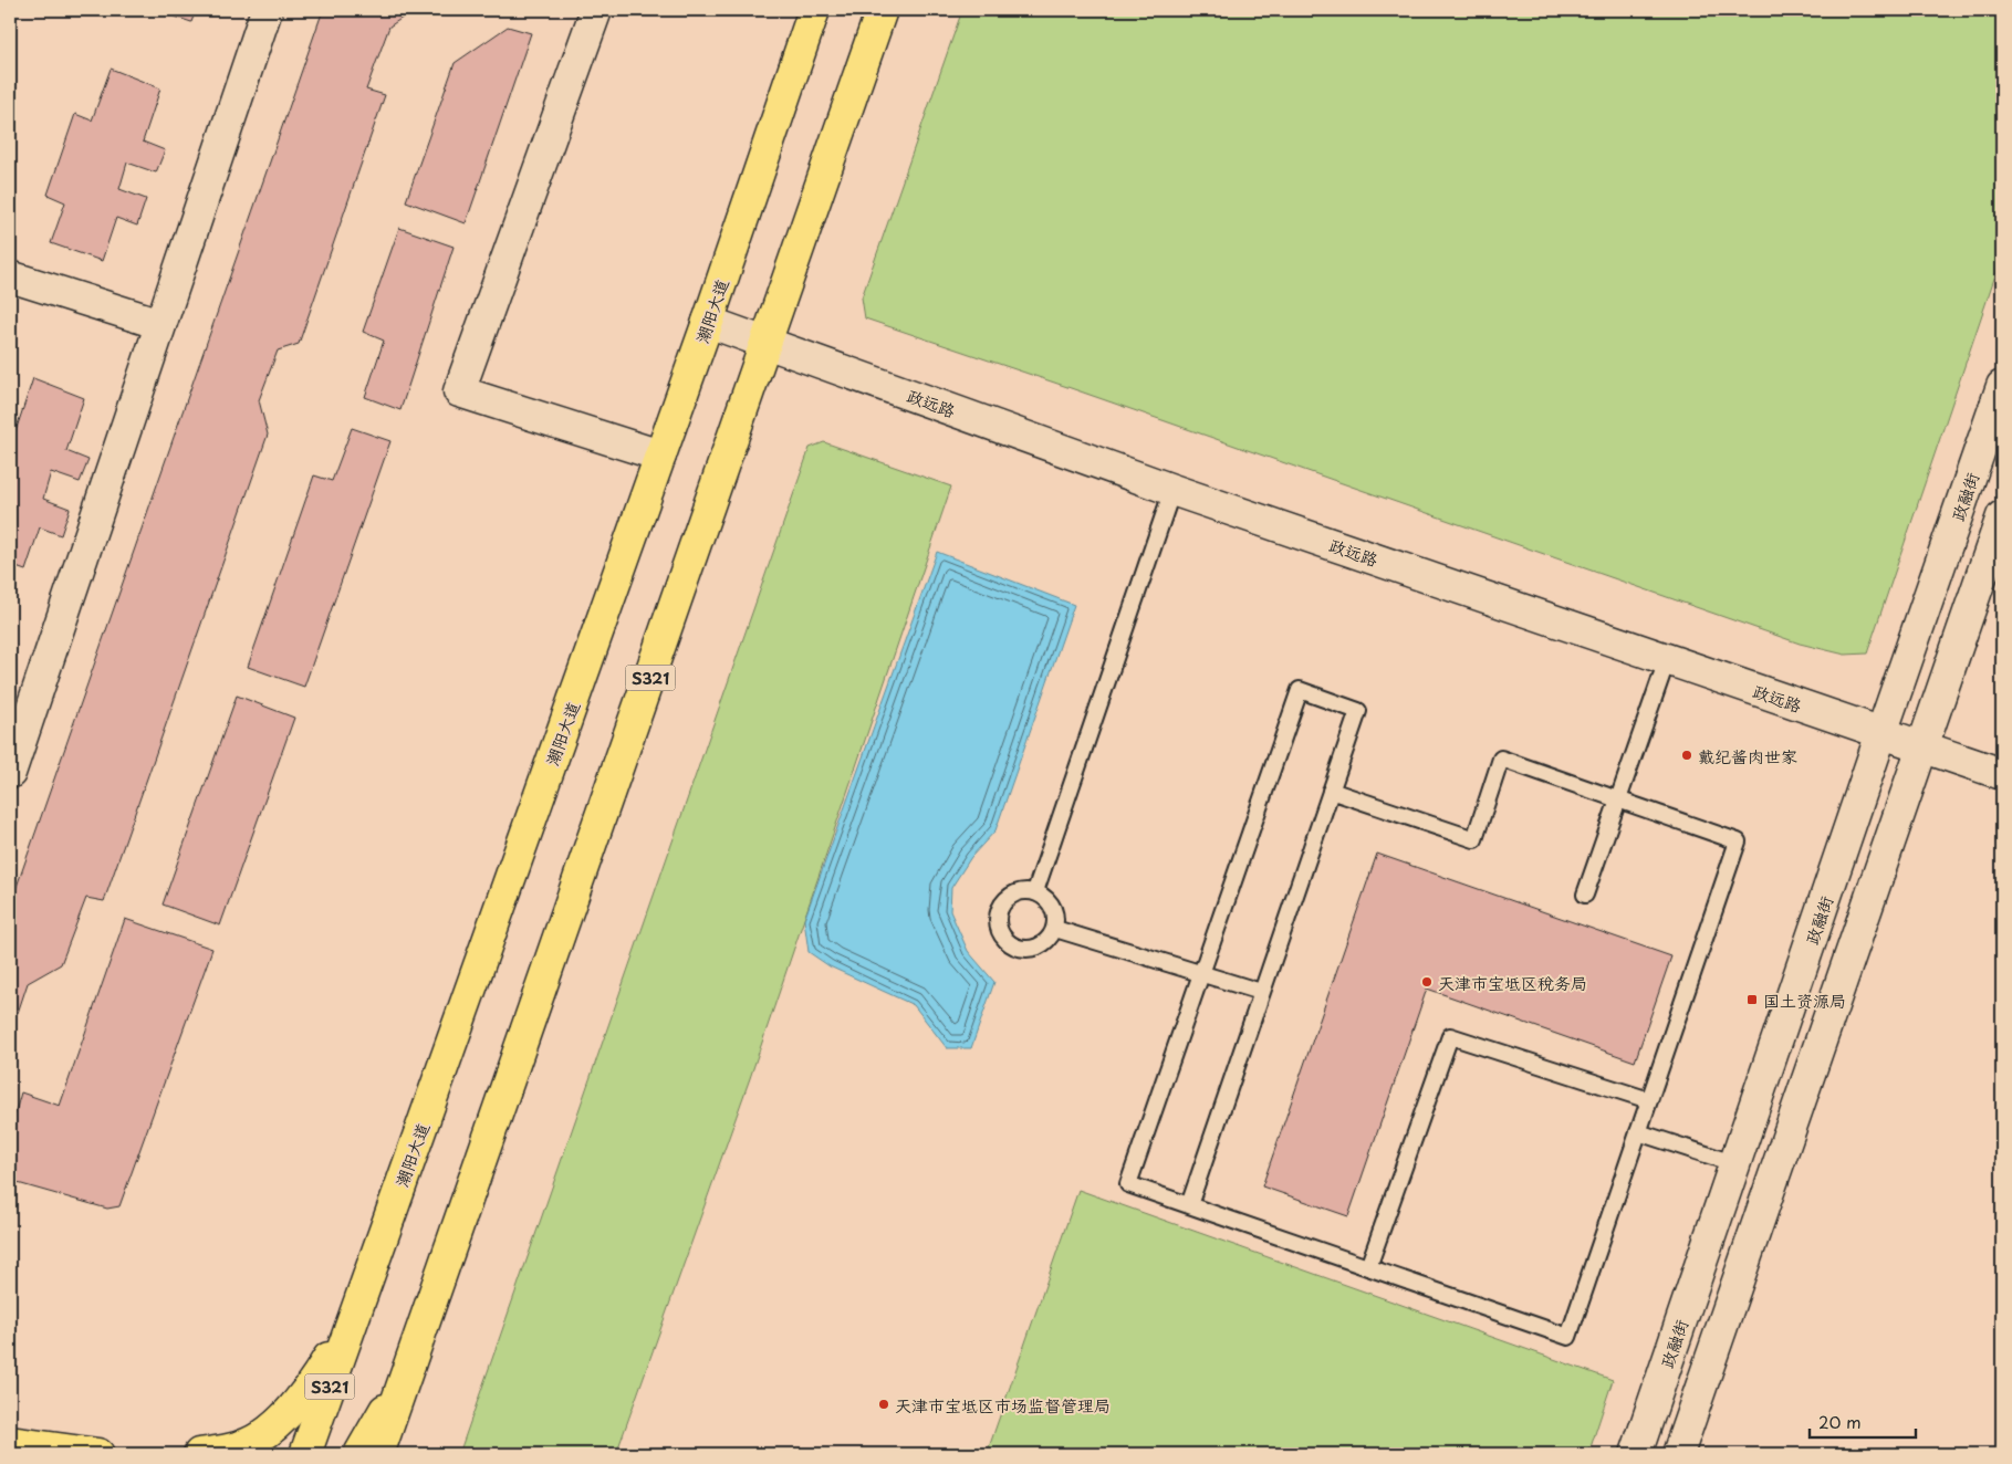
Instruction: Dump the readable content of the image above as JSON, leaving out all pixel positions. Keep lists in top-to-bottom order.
{
  "streets": {
    "main road": ["潮阳大道", "S321"],
    "street": ["政远路", "政融街"]
  },
  "crossings": [
    ["潮阳大道", "政远路"],
    ["政远路", "政融街"],
    ["政远路", "S321"]
  ],
  "places": {
    "other": ["戴纪酱肉世家", "天津市宝坻区税务局", "天津市宝坻区市场监督管理局"],
    "transit": ["国土资源局"]
  },
  "scale_bar": "20 m"
}
